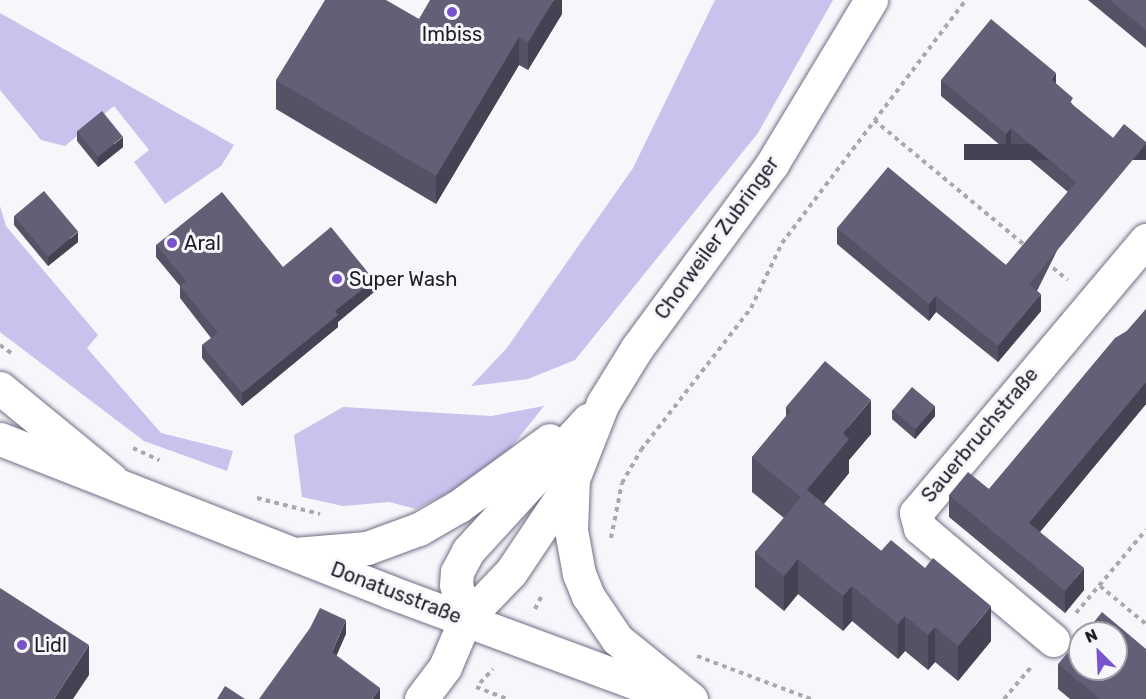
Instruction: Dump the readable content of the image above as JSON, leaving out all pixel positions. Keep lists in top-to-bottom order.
{
  "streets": {
    "main road": ["Chorweiler Zubringer", "Sauerbruchstraße", "Donatusstraße"]
  },
  "places": [
    "Imbiss",
    "Aral",
    "Super Wash",
    "Lidl"
  ],
  "north": "top left"
}
